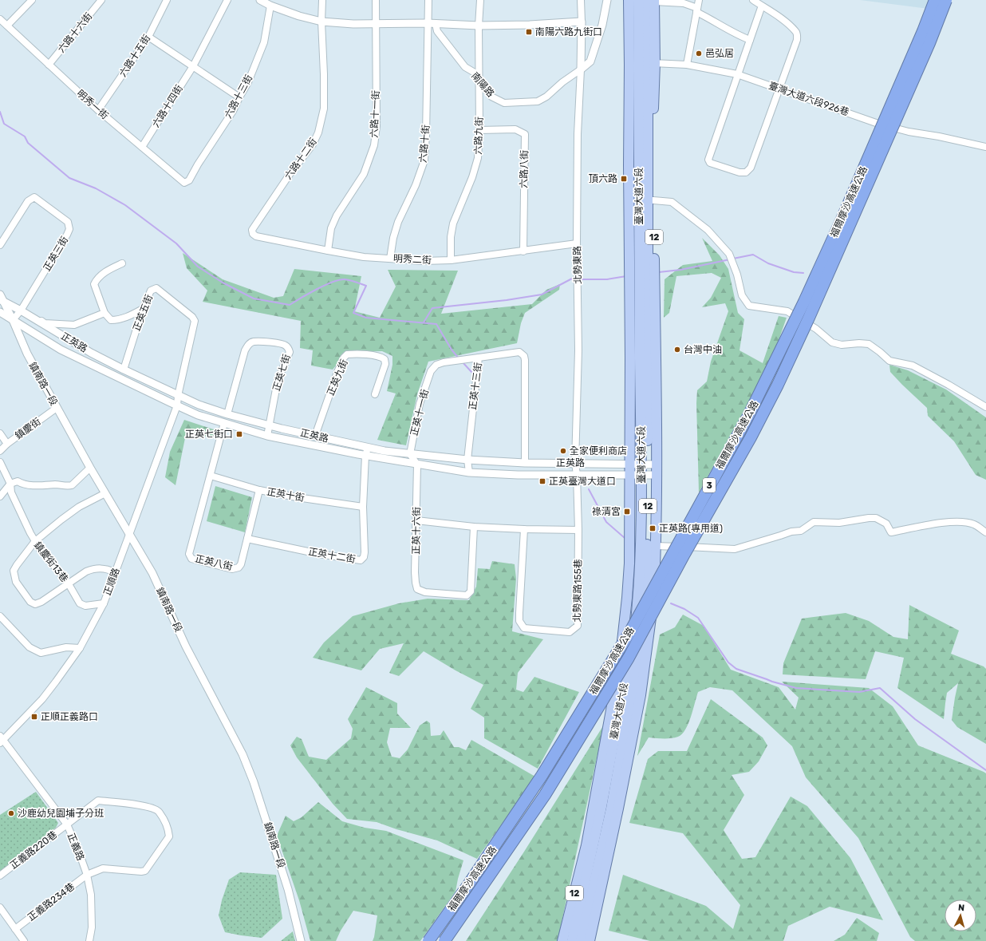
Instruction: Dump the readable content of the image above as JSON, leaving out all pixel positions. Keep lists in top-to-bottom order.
{
  "streets": {
    "highway": ["福爾摩沙高速公路", "3"],
    "main road": ["臺灣大道六段", "12"],
    "street": [
      "六路十六街",
      "六路十五街",
      "南陽路",
      "六路十三街",
      "臺灣大道六段926巷",
      "明秀一街",
      "六路十四街",
      "六路十一街",
      "六路九街",
      "六路十街",
      "六路十二街",
      "六路八街",
      "正英三街",
      "明秀二街",
      "北勢東路",
      "正英五街",
      "正英路",
      "正英七街",
      "正英九街",
      "鎮南路一段",
      "正英十三街",
      "正英十一街",
      "鎮慶街",
      "正英十街",
      "正英十六街",
      "正英十二街",
      "鎮慶街13巷",
      "正英八街",
      "正順路",
      "北勢東路155巷",
      "正義路",
      "正義路220巷",
      "正義路234巷"
    ]
  },
  "crossings": [
    ["六路十六街", "明秀一街"],
    ["六路十五街", "明秀一街"],
    ["南陽路", "六路九街"],
    ["南陽路", "北勢東路"],
    ["六路十三街", "明秀一街"],
    ["臺灣大道六段926巷", "臺灣大道六段"],
    ["明秀一街", "六路十四街"],
    ["六路十一街", "明秀二街"],
    ["六路九街", "六路八街"],
    ["六路九街", "明秀二街"],
    ["六路十街", "明秀二街"],
    ["六路十二街", "明秀二街"],
    ["六路八街", "明秀二街"],
    ["臺灣大道六段", "正英路"],
    ["正英三街", "正英路"],
    ["正英三街", "鎮南路一段"],
    ["明秀二街", "北勢東路"],
    ["北勢東路", "正英路"],
    ["北勢東路", "北勢東路155巷"],
    ["正英五街", "正英路"],
    ["正英五街", "正順路"],
    ["正英路", "正英七街"],
    ["正英路", "正英九街"],
    ["正英路", "鎮南路一段"],
    ["正英路", "正英十三街"],
    ["正英路", "正英十一街"],
    ["正英路", "正英十六街"],
    ["正英路", "正英十二街"],
    ["正英路", "正英八街"],
    ["正英路", "正順路"],
    ["鎮南路一段", "鎮慶街"],
    ["鎮南路一段", "正順路"],
    ["正英十三街", "正英十一街"],
    ["正英十街", "正英十二街"],
    ["正英十街", "正英八街"],
    ["正英十二街", "正英八街"],
    ["鎮慶街13巷", "正順路"],
    ["正順路", "正義路"],
    ["正義路", "正義路220巷"],
    ["正義路", "正義路234巷"],
    ["正義路220巷", "正義路234巷"]
  ],
  "places": {
    "transit": [
      "南陽六路九街口",
      "頂六路",
      "正英七街口",
      "正英臺灣大道口",
      "祿清宮",
      "正英路(專用道)",
      "正順正義路口"
    ],
    "other": [
      "邑弘居",
      "台灣中油",
      "全家便利商店",
      "沙鹿幼兒園埔子分班"
    ]
  },
  "north": "top"
}
